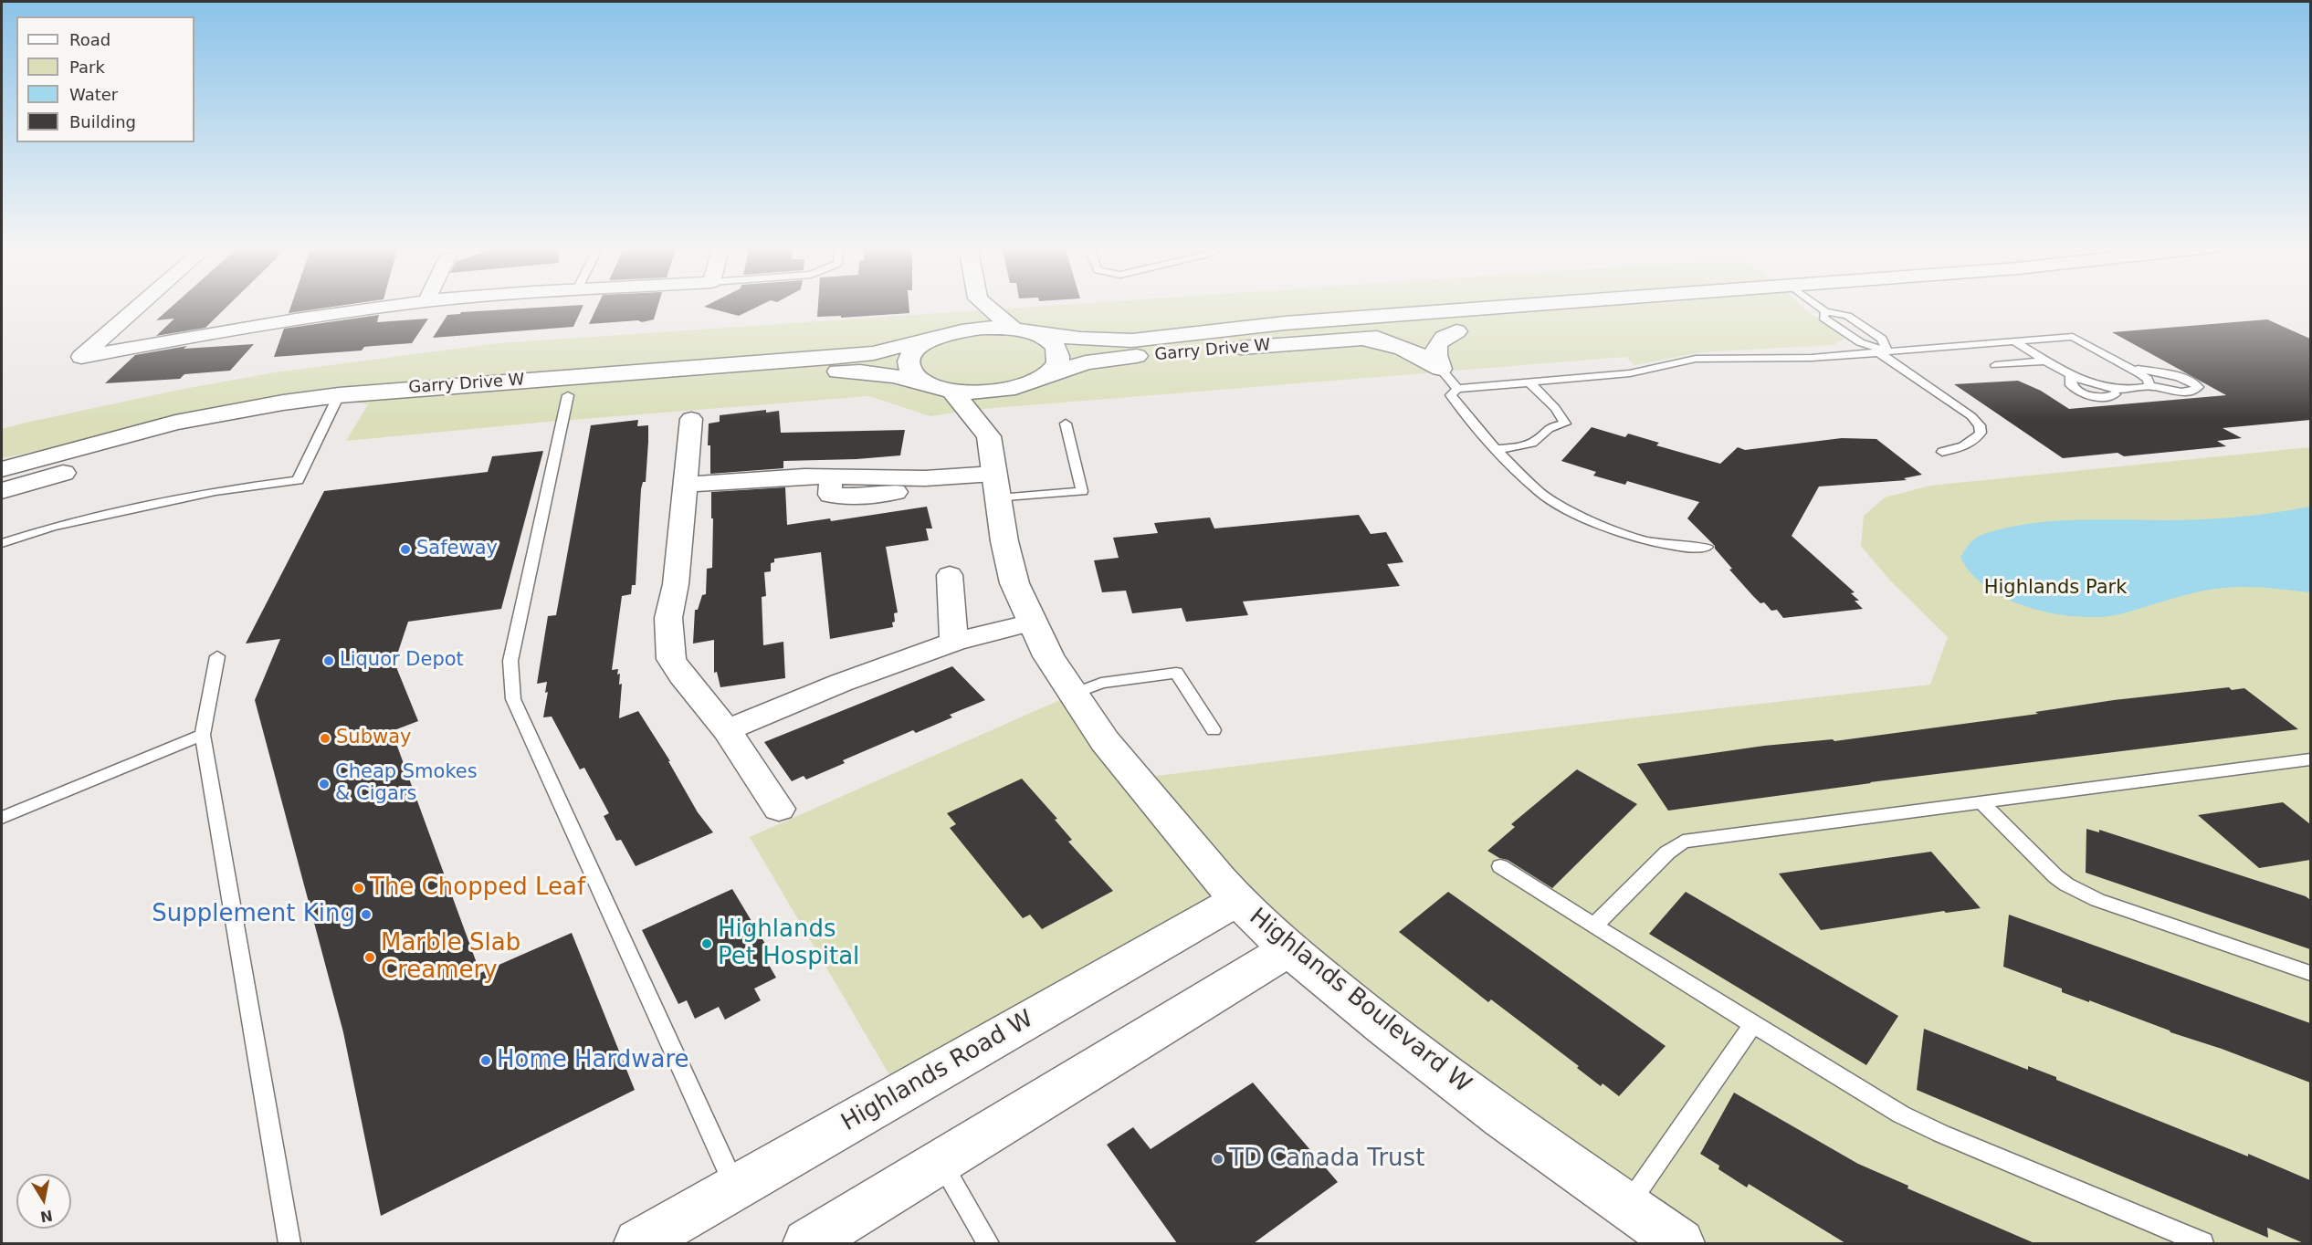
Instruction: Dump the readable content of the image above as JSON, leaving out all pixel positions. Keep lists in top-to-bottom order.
{
  "streets": {
    "main road": ["Garry Drive W", "Highlands Boulevard W", "Highlands Road W"]
  },
  "crossings": [
    ["Highlands Boulevard W", "Highlands Road W"]
  ],
  "parks": ["Highlands Park"],
  "places": [
    "Safeway",
    "Liquor Depot",
    "Subway",
    "Cheap Smokes & Cigars",
    "The Chopped Leaf",
    "Supplement King",
    "Highlands Pet Hospital",
    "Marble Slab Creamery",
    "Home Hardware",
    "TD Canada Trust"
  ],
  "legend": [
    "Road",
    "Park",
    "Water",
    "Building"
  ],
  "north": "bottom"
}
